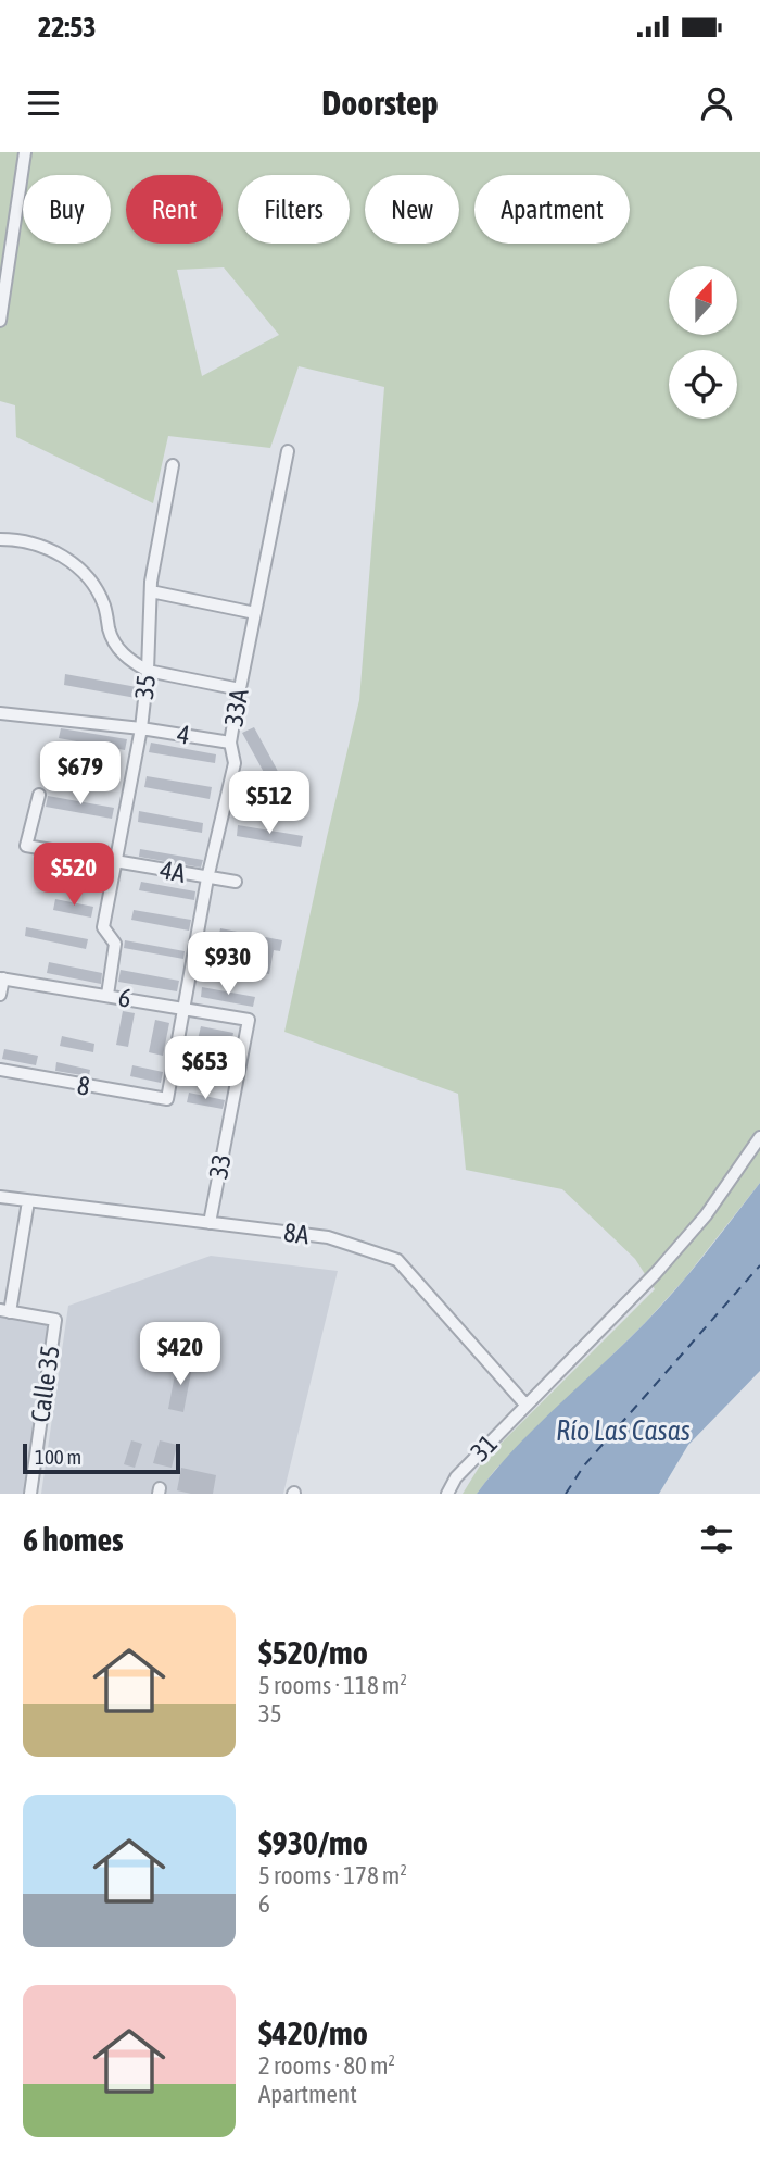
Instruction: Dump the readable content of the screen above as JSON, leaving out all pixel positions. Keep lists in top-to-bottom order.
{
  "streets": {
    "street": [
      "35",
      "33A",
      "4",
      "4A",
      "6",
      "8",
      "33",
      "8A",
      "Calle 35",
      "31"
    ]
  },
  "crossings": [
    ["35", "4"],
    ["35", "4A"],
    ["35", "6"],
    ["33A", "4"],
    ["33A", "4A"],
    ["33A", "6"],
    ["33A", "8"],
    ["6", "33"],
    ["33", "8A"],
    ["8A", "31"]
  ],
  "water": ["Río Las Casas"],
  "scale_bar": "100 m",
  "north": "top",
  "page": {
    "status": "22:53",
    "header": "Doorstep",
    "chip": [
      "Buy",
      "Rent",
      "Filters",
      "New",
      "Apartment"
    ],
    "price": [
      "$679",
      "$512",
      "$520",
      "$930",
      "$653",
      "$420"
    ],
    "scale": "100 m",
    "heading": "6 homes",
    "list": [
      {
        "name": "$520/mo",
        "note": "5 rooms · 118 m² · 35"
      },
      {
        "name": "$930/mo",
        "note": "5 rooms · 178 m² · 6"
      },
      {
        "name": "$420/mo",
        "note": "2 rooms · 80 m² · Apartment"
      }
    ]
  }
}
